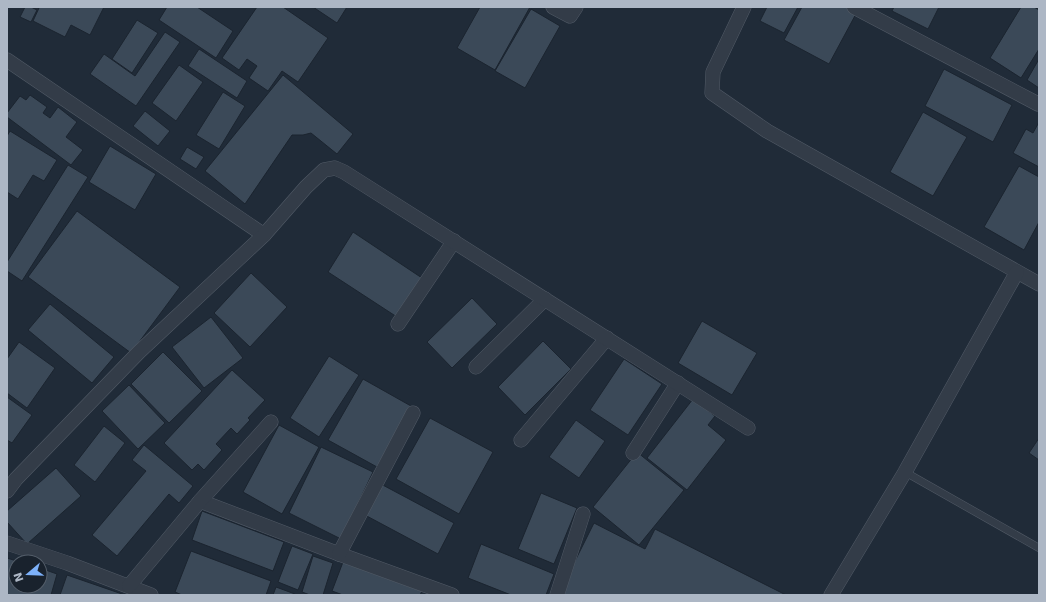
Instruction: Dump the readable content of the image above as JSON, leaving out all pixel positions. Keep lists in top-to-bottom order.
{
  "north": "left"
}
